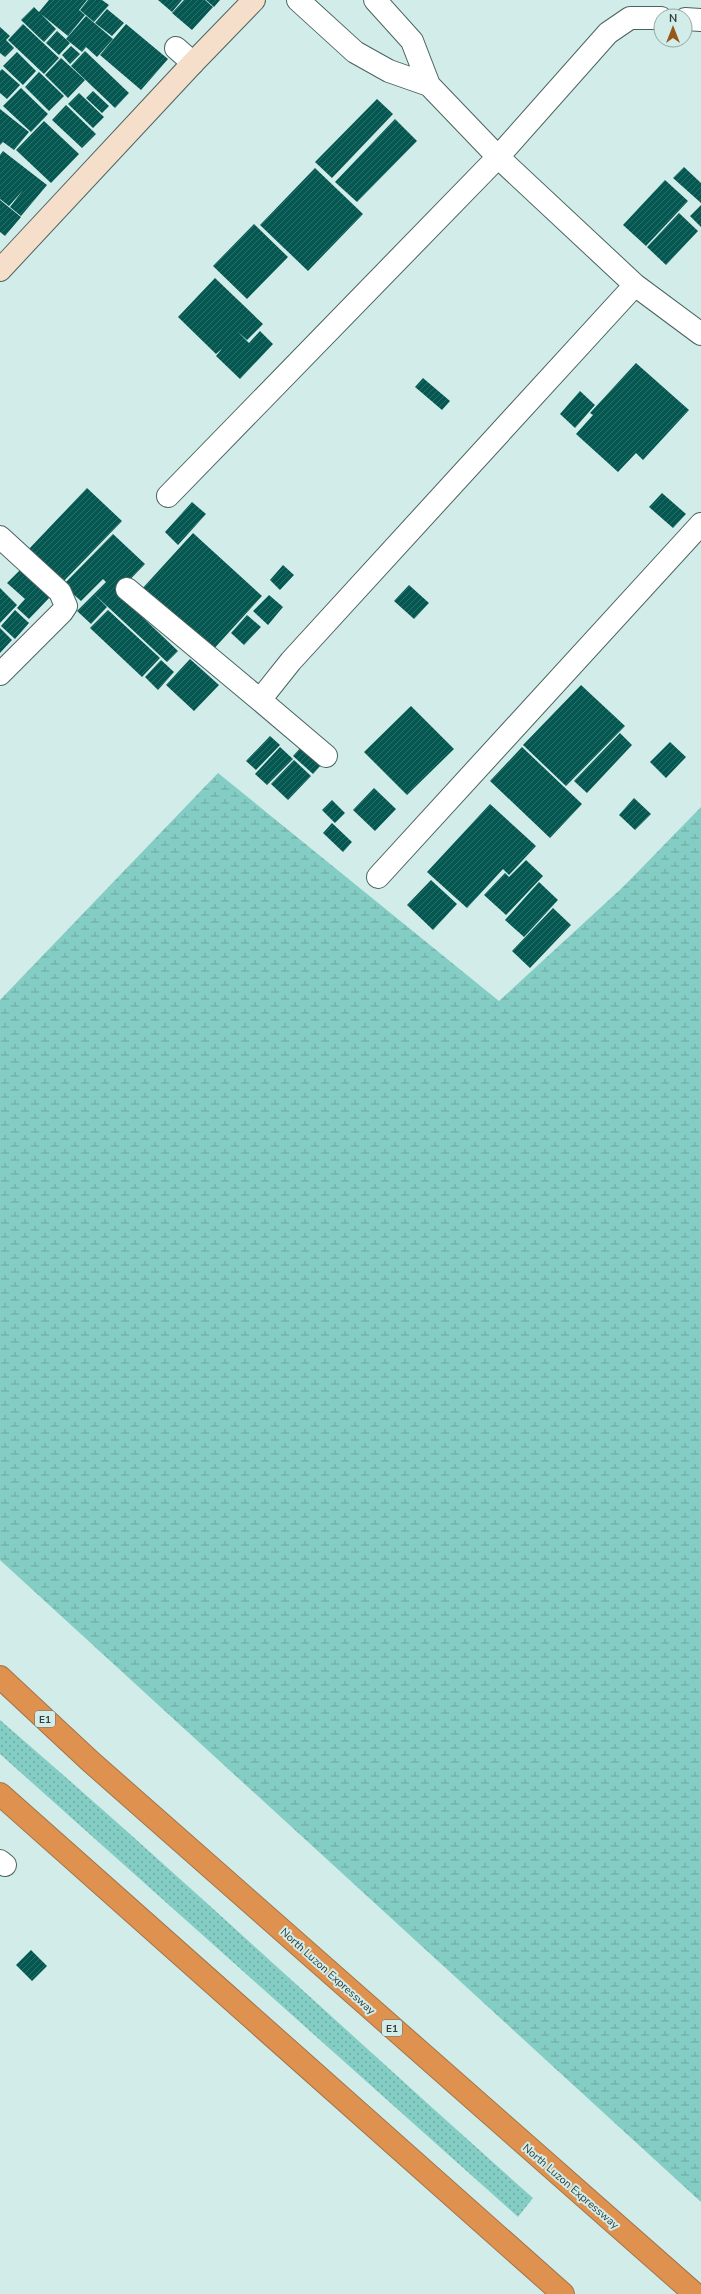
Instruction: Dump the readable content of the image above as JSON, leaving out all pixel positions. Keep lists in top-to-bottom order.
{
  "streets": {
    "highway": ["E1", "North Luzon Expressway"]
  },
  "north": "top"
}
